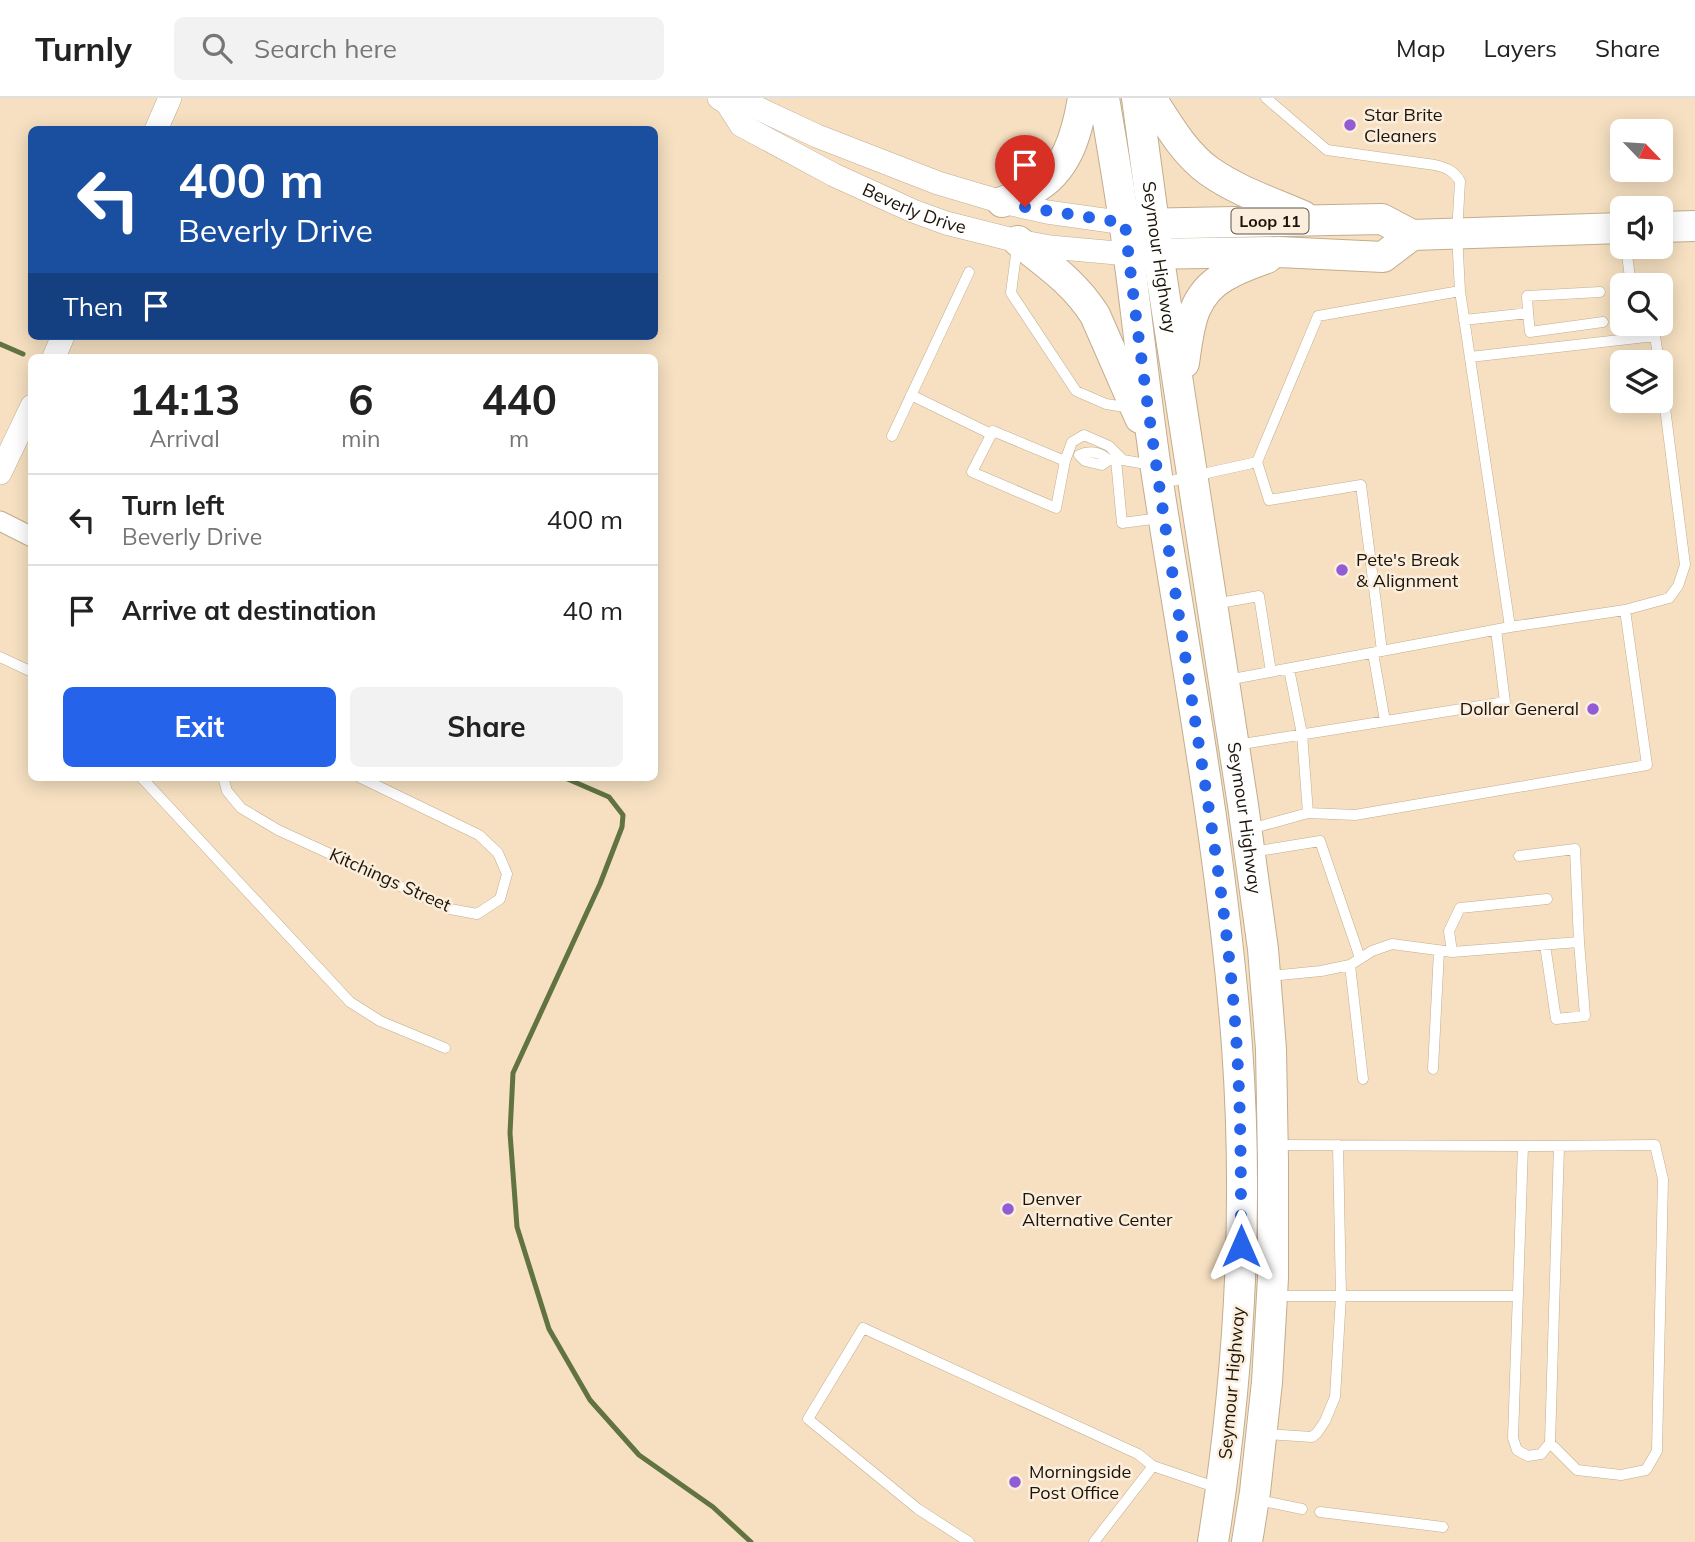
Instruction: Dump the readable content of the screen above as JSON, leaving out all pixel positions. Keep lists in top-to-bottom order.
{
  "streets": {
    "main road": ["Loop 11", "Seymour Highway"],
    "street": ["Beverly Drive"],
    "lane": ["Kitchings Street"]
  },
  "crossings": [
    ["Beverly Drive", "Loop 11"],
    ["Beverly Drive", "Seymour Highway"],
    ["Loop 11", "Seymour Highway"]
  ],
  "places": [
    "Star Brite Cleaners",
    "Pete's Break & Alignment",
    "Dollar General",
    "Denver Alternative Center",
    "Morningside Post Office"
  ],
  "north": "bottom right",
  "page": {
    "header": "Turnly",
    "search": "Search here",
    "nav": ["Map", "Layers", "Share"],
    "turn": ["400 m", "Beverly Drive"],
    "then": "Then",
    "eta": [
      "14:13",
      "Arrival",
      "6",
      "min",
      "440",
      "m"
    ],
    "list": [
      {
        "name": "Turn left",
        "note": "Beverly Drive",
        "value": "400 m"
      },
      {
        "name": "Arrive at destination",
        "value": "40 m"
      }
    ],
    "buttons": ["Exit", "Share"]
  }
}
